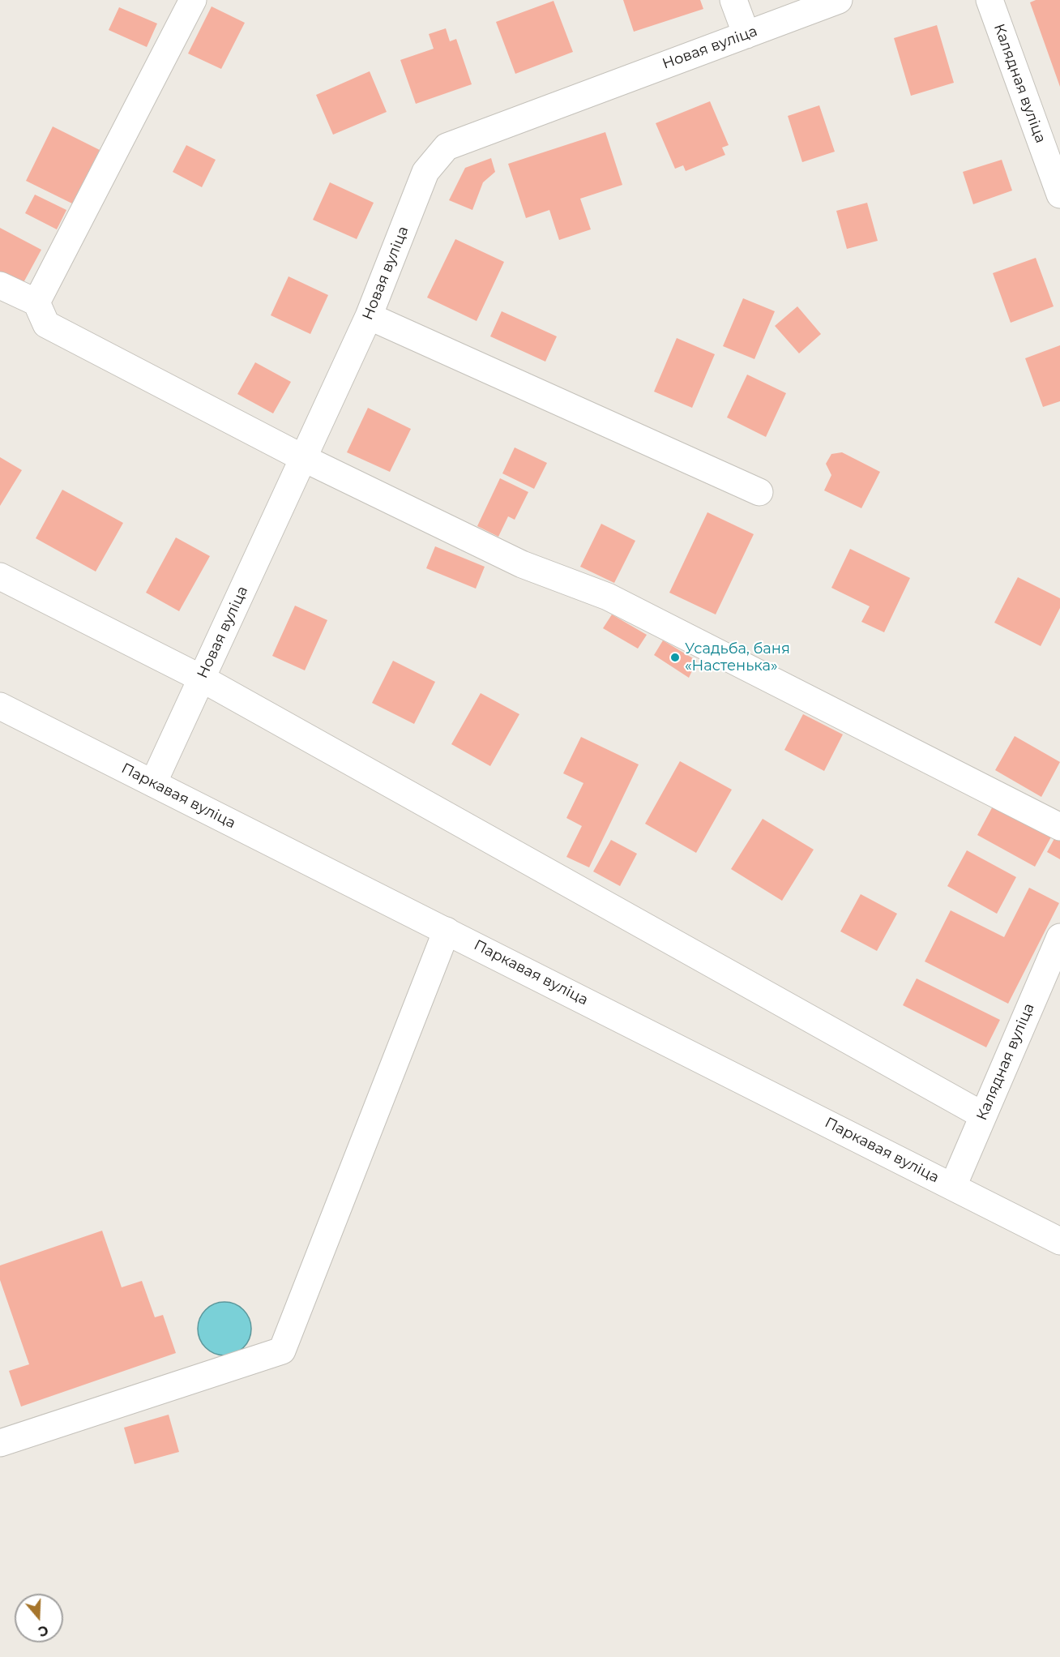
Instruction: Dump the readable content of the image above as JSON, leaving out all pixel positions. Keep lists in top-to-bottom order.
{
  "streets": {
    "street": ["Новая вуліца", "Калядная вуліца", "Паркавая вуліца"]
  },
  "crossings": [
    ["Новая вуліца", "Паркавая вуліца"],
    ["Калядная вуліца", "Паркавая вуліца"]
  ],
  "places": ["Усадьба, баня «Настенька»"],
  "north": "bottom"
}
